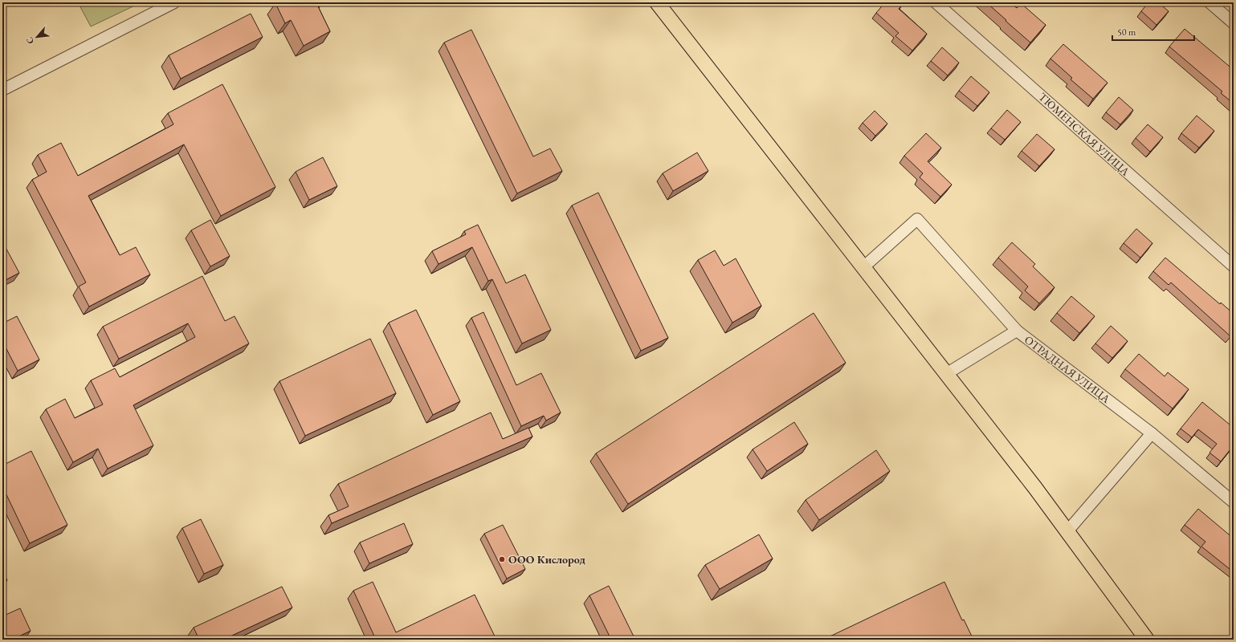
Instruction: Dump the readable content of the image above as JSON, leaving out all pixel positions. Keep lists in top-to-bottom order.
{
  "streets": {
    "street": ["ТЮМЕНСКАЯ УЛИЦА", "ОТРАДНАЯ УЛИЦА"]
  },
  "places": ["ООО Кислород"],
  "scale_bar": "50 m",
  "north": "bottom left"
}
